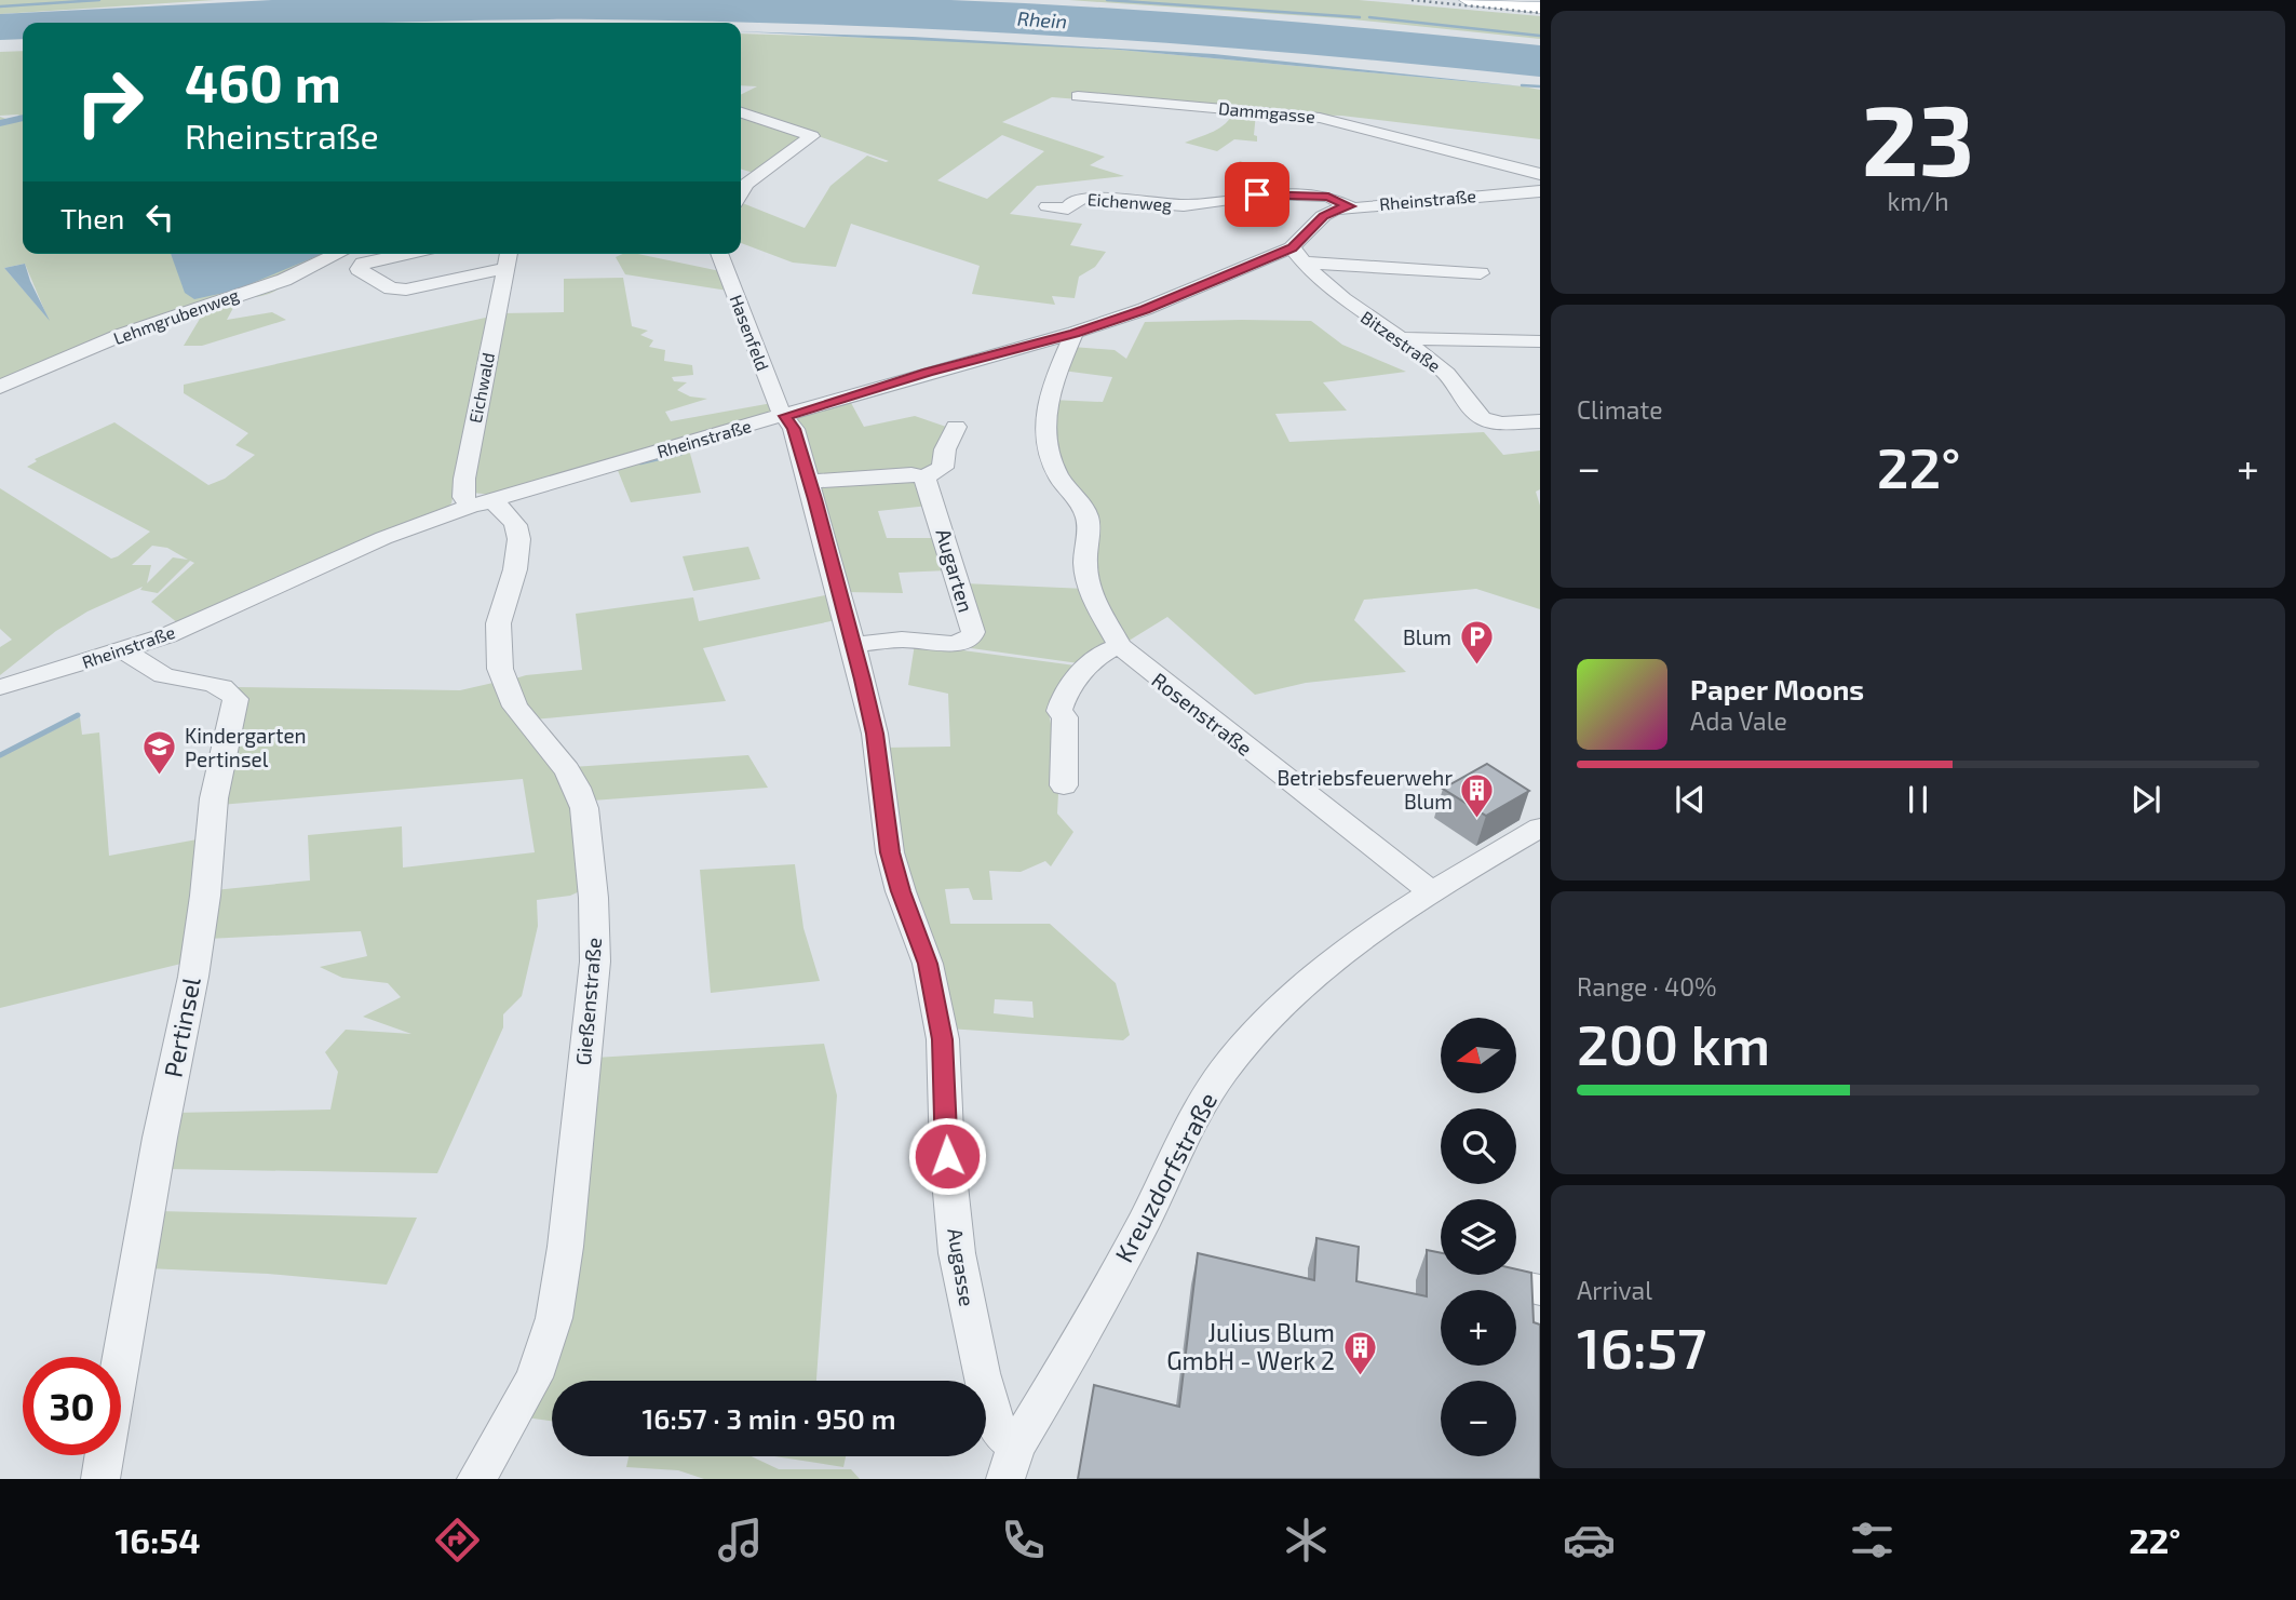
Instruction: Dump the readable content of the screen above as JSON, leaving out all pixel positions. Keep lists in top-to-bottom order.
{
  "streets": {
    "street": [
      "Dammgasse",
      "Rheinstraße",
      "Eichenweg",
      "Lehmgrubenweg",
      "Hasenfeld",
      "Bitzestraße",
      "Eichwald",
      "Augarten",
      "Rosenstraße",
      "Gießenstraße",
      "Pertinsel",
      "Kreuzdorfstraße",
      "Augasse"
    ]
  },
  "crossings": [
    ["Rheinstraße", "Eichenweg"],
    ["Rheinstraße", "Hasenfeld"],
    ["Rheinstraße", "Bitzestraße"],
    ["Rheinstraße", "Eichwald"],
    ["Rheinstraße", "Rosenstraße"],
    ["Rheinstraße", "Gießenstraße"],
    ["Rheinstraße", "Pertinsel"],
    ["Rheinstraße", "Augasse"],
    ["Hasenfeld", "Augasse"],
    ["Eichwald", "Gießenstraße"],
    ["Augarten", "Augasse"],
    ["Rosenstraße", "Kreuzdorfstraße"],
    ["Kreuzdorfstraße", "Augasse"]
  ],
  "water": ["Rhein"],
  "places": {
    "parking": ["Blum"],
    "school or university": ["Kindergarten Pertinsel"],
    "building": ["Betriebsfeuerwehr Blum", "Julius Blum GmbH - Werk 2"]
  },
  "north": "left",
  "page": {
    "tile": [
      ["23", "km/h"],
      "Climate",
      ["Range · 40%", "200 km"],
      ["Arrival", "16:57"]
    ],
    "turn": ["460 m", "Rheinstraße"],
    "then": "Then",
    "heat": ["−", "22°", "+"],
    "song": ["Paper Moons", "Ada Vale"],
    "map_buttons": ["+", "−"],
    "limit": "30",
    "trip": "16:57 · 3 min · 950 m",
    "tabs": ["16:54", "22°"]
  }
}
